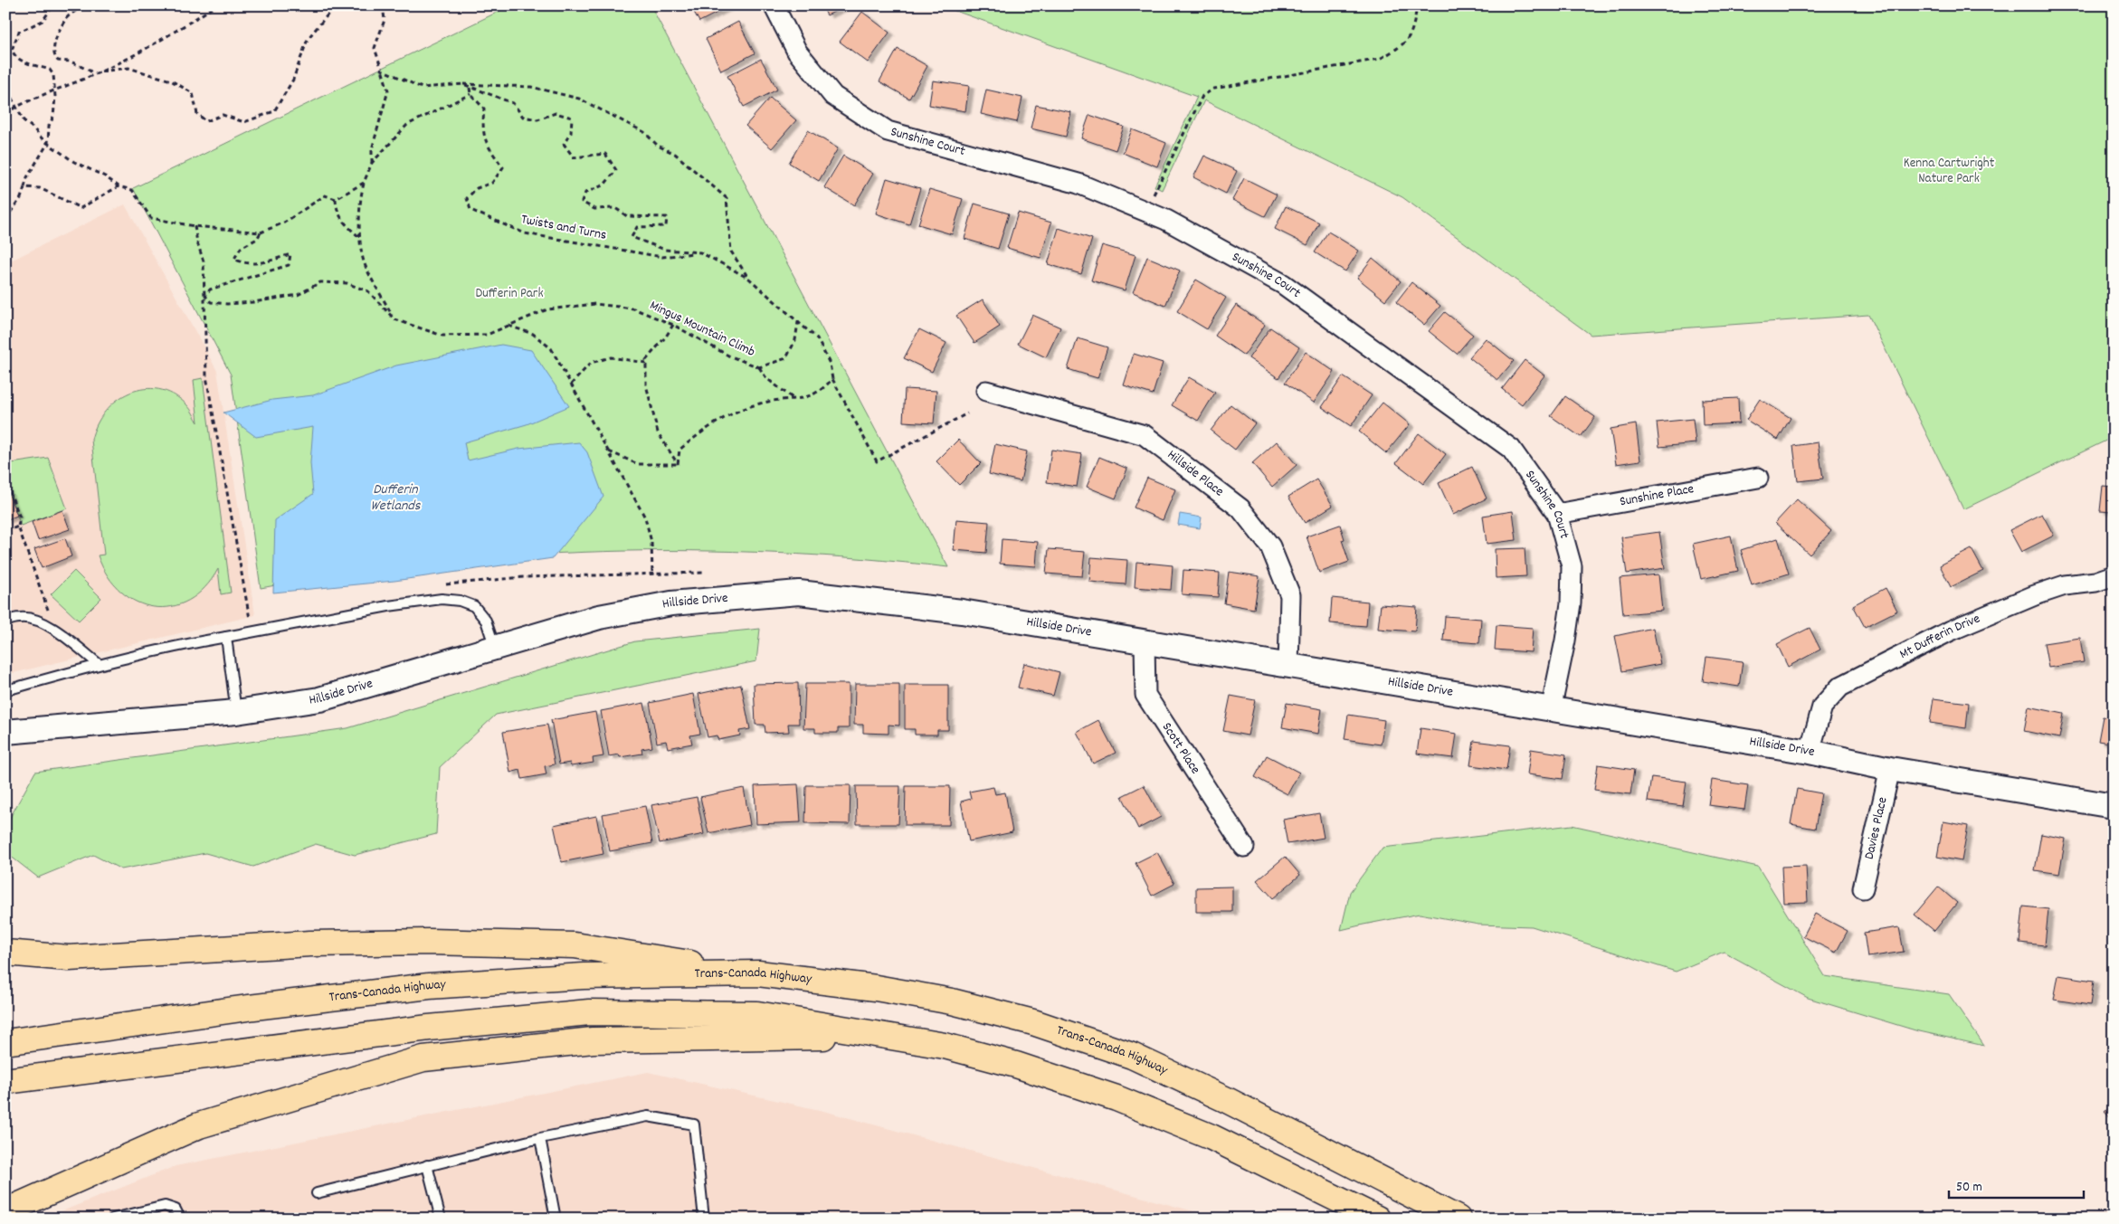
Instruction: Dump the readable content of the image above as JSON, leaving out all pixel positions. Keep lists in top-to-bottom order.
{
  "streets": {
    "highway": ["Trans-Canada Highway"],
    "street": [
      "Sunshine Court",
      "Hillside Place",
      "Sunshine Place",
      "Hillside Drive",
      "Mt Dufferin Drive",
      "Scott Place",
      "Davies Place"
    ],
    "path": ["Twists and Turns", "Mingus Mountain Climb"]
  },
  "crossings": [
    ["Sunshine Court", "Sunshine Place"],
    ["Sunshine Court", "Hillside Drive"],
    ["Hillside Place", "Hillside Drive"],
    ["Hillside Drive", "Mt Dufferin Drive"],
    ["Hillside Drive", "Scott Place"],
    ["Hillside Drive", "Davies Place"]
  ],
  "water": ["Dufferin Wetlands"],
  "parks": ["Kenna Cartwright Nature Park", "Dufferin Park"],
  "scale_bar": "50 m"
}
